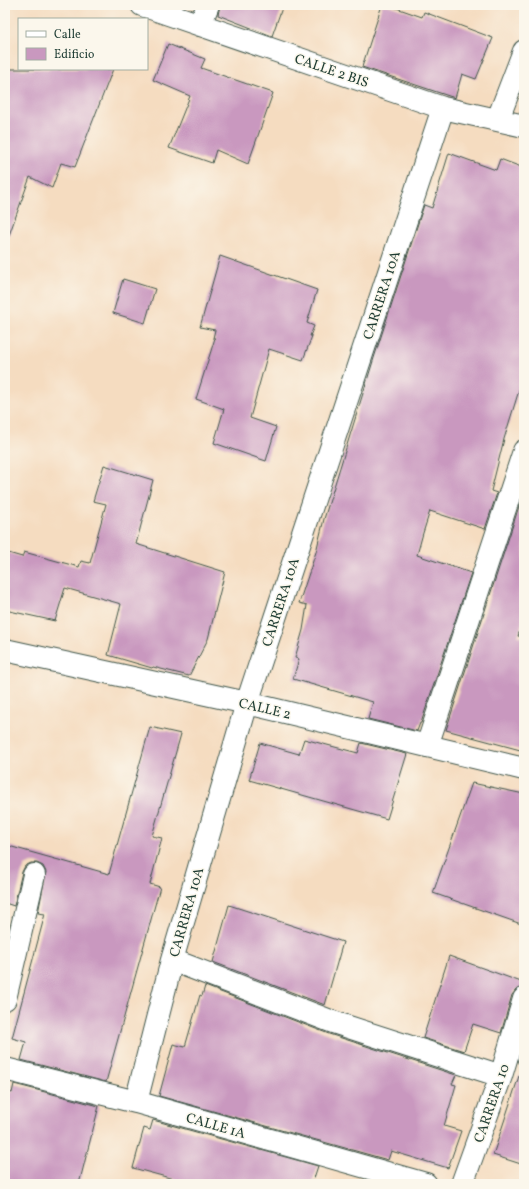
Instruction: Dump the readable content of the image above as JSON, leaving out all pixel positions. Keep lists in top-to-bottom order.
{
  "streets": {
    "street": [
      "CALLE 2 BIS",
      "CARRERA 10A",
      "CALLE 2",
      "CARRERA 10",
      "CALLE 1A"
    ]
  },
  "crossings": [
    ["CALLE 2 BIS", "CARRERA 10A"],
    ["CARRERA 10A", "CALLE 2"],
    ["CARRERA 10A", "CALLE 1A"]
  ],
  "legend": ["Calle", "Edificio"]
}
